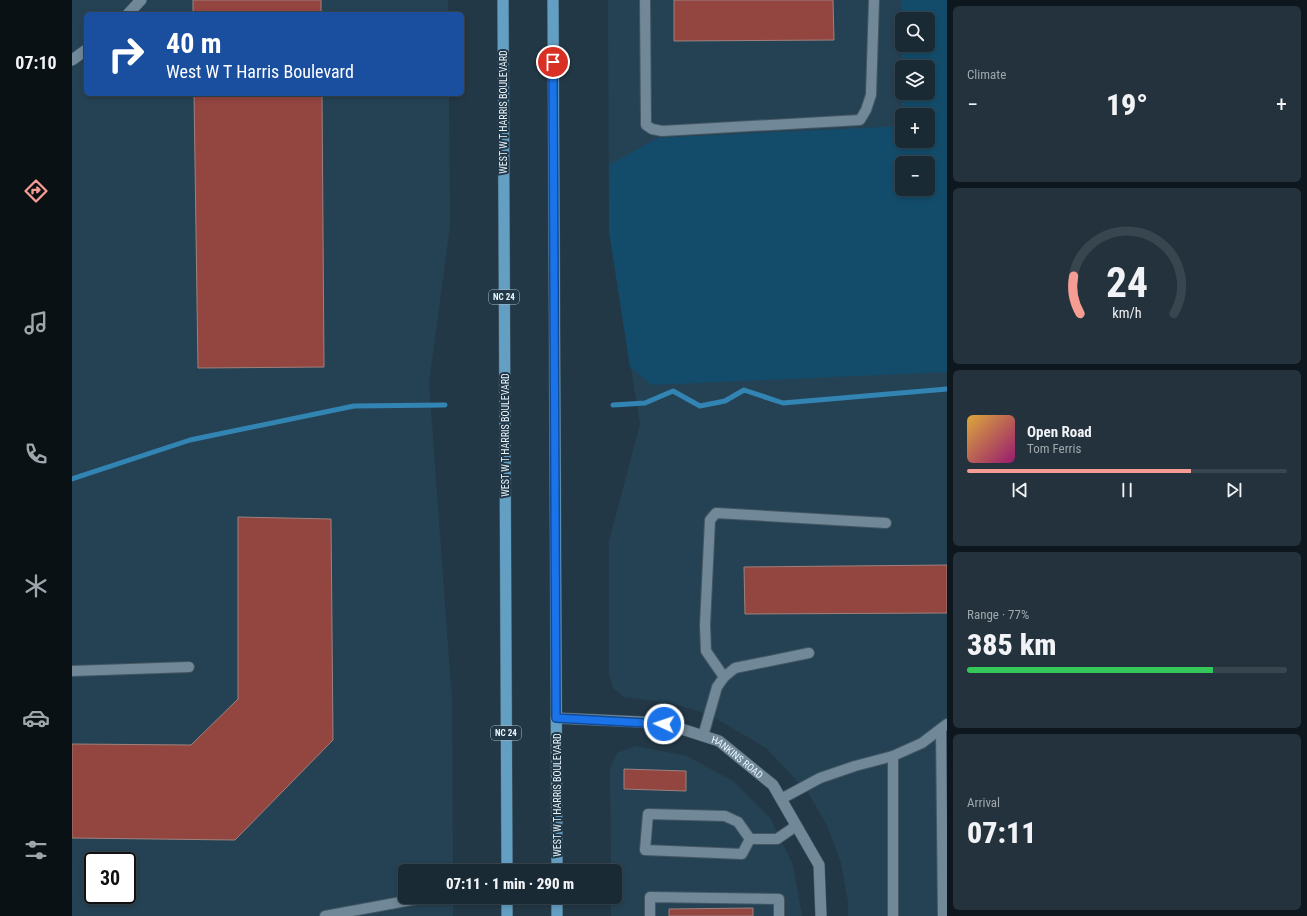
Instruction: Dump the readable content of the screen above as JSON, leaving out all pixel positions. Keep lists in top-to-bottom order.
{
  "streets": {
    "main road": ["WEST W T HARRIS BOULEVARD", "NC 24"],
    "street": ["HANKINS ROAD"]
  },
  "crossings": [
    ["WEST W T HARRIS BOULEVARD", "HANKINS ROAD"]
  ],
  "page": {
    "tabs": "07:10",
    "tile": [
      "Climate",
      ["Range · 77%", "385 km"],
      ["Arrival", "07:11"]
    ],
    "map_buttons": ["+", "−"],
    "turn": ["40 m", "West W T Harris Boulevard"],
    "heat": ["−", "19°", "+"],
    "song": ["Open Road", "Tom Ferris"],
    "limit": "30",
    "trip": "07:11 · 1 min · 290 m",
    "gauge": ["24", "km/h"]
  }
}
